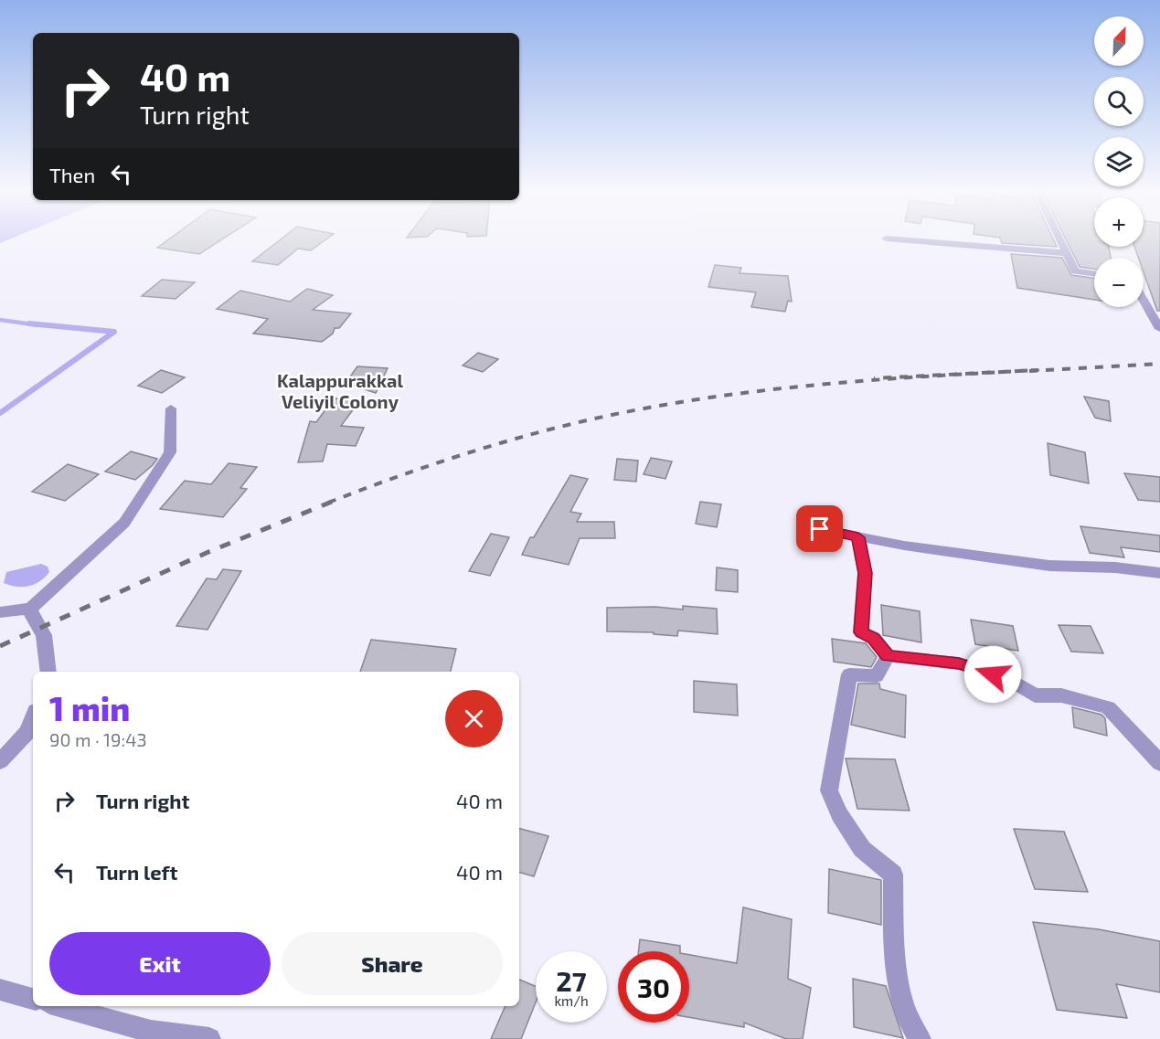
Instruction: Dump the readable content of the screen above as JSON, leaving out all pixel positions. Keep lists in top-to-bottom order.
{
  "districts": ["Kalappurakkal Veliyil Colony"],
  "north": "top right",
  "page": {
    "map_buttons": ["+", "−"],
    "turn": ["40 m", "Turn right"],
    "then": "Then",
    "heading": ["1 min", "90 m · 19:43"],
    "list": [
      {
        "name": "Turn right",
        "value": "40 m"
      },
      {
        "name": "Turn left",
        "value": "40 m"
      }
    ],
    "buttons": ["Exit", "Share"],
    "speed": "27 km/h",
    "limit": "30"
  }
}
